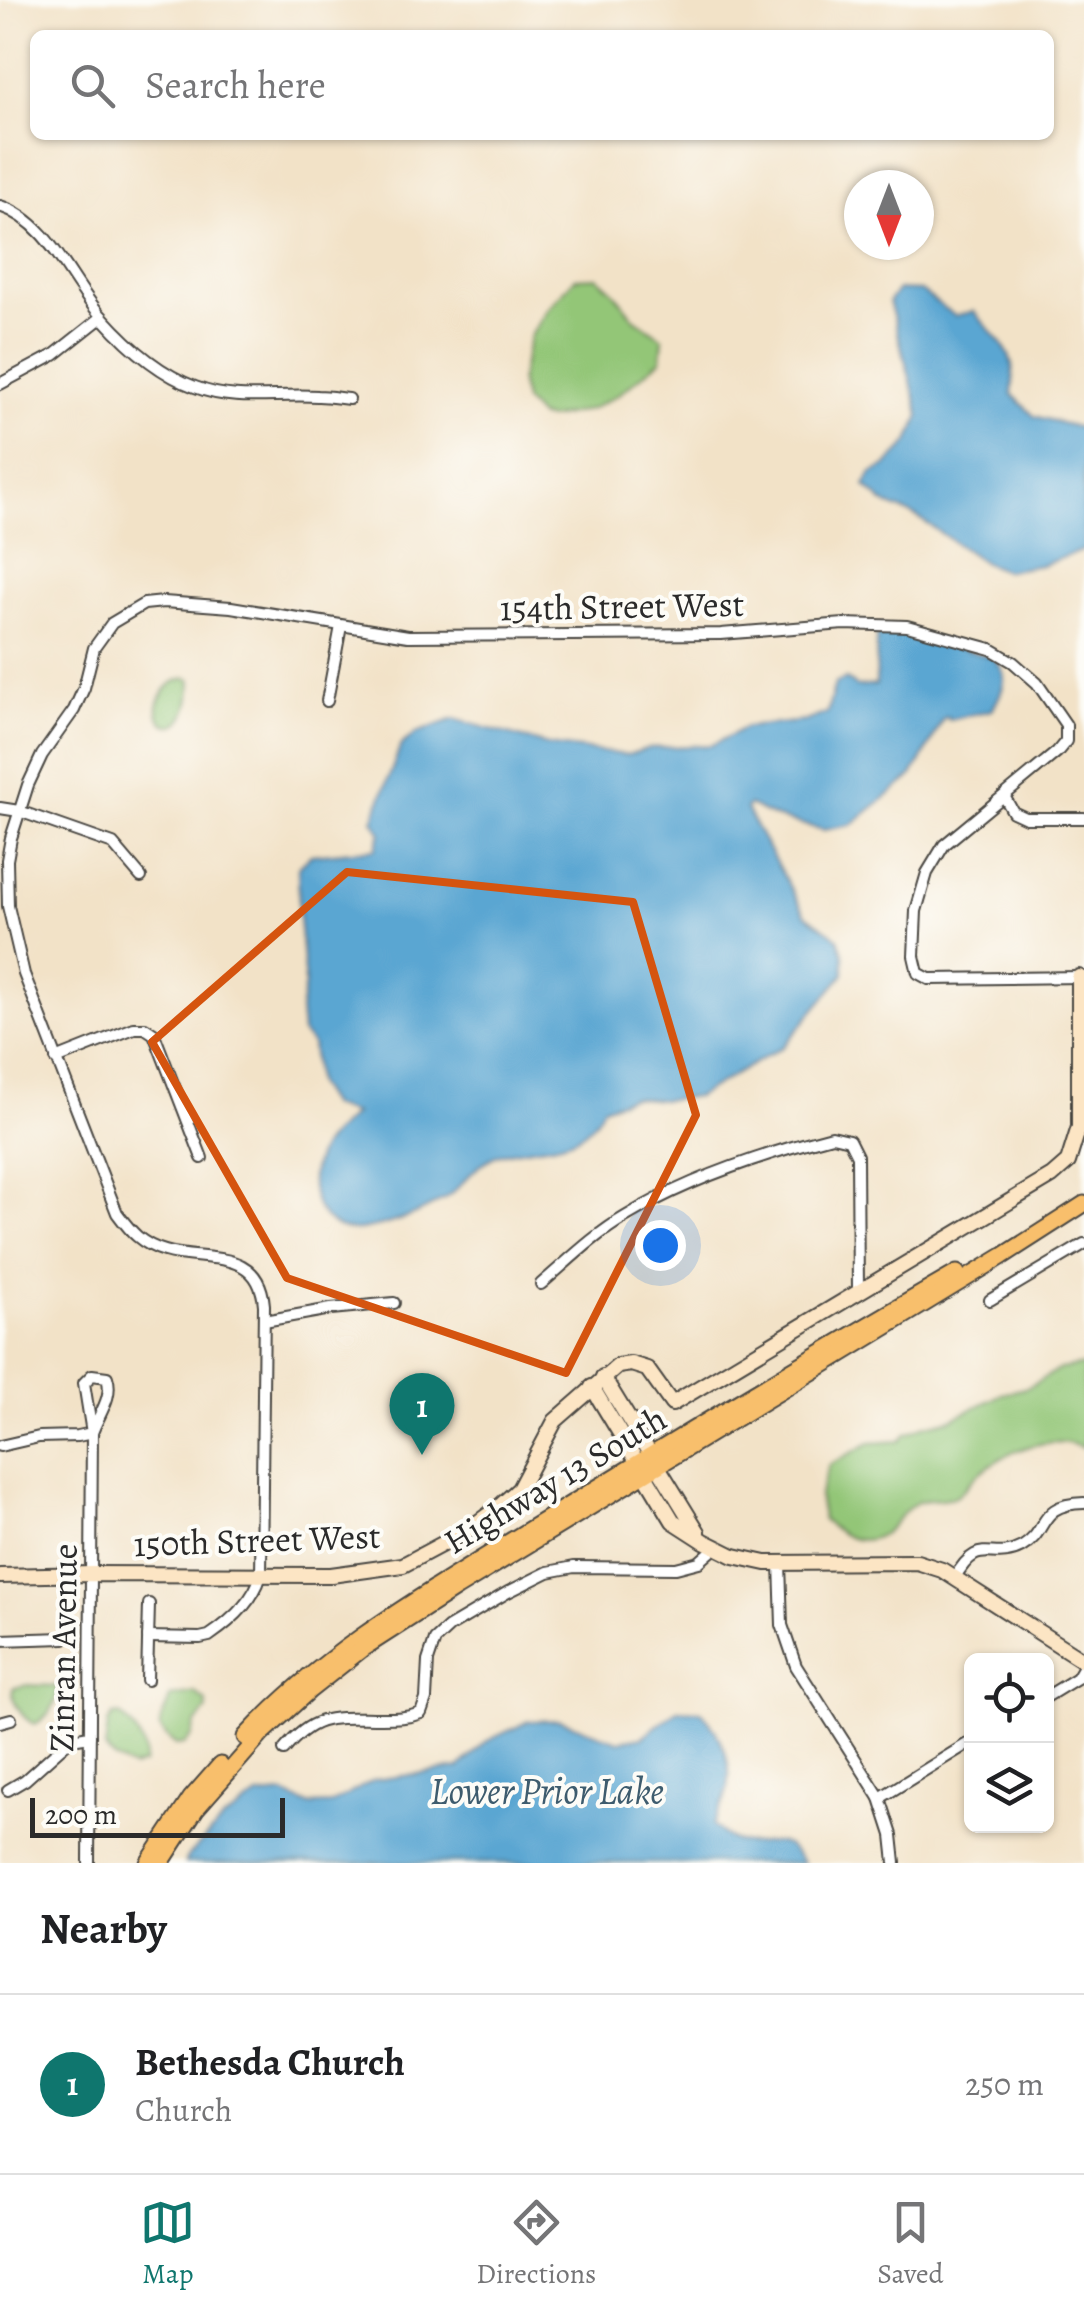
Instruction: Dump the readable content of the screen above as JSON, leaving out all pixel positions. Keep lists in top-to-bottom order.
{
  "streets": {
    "main road": ["Highway 13 South"],
    "street": ["154th Street West", "150th Street West", "Zinran Avenue"]
  },
  "crossings": [
    ["150th Street West", "Zinran Avenue"]
  ],
  "water": ["Lower Prior Lake"],
  "scale_bar": "200 m",
  "north": "bottom",
  "page": {
    "search": "Search here",
    "pins": "1",
    "scale": "200 m",
    "heading": "Nearby",
    "list": [
      {
        "mark": "1",
        "name": "Bethesda Church",
        "note": "Church",
        "value": "250 m"
      }
    ],
    "nav": ["Map", "Directions", "Saved"]
  }
}
